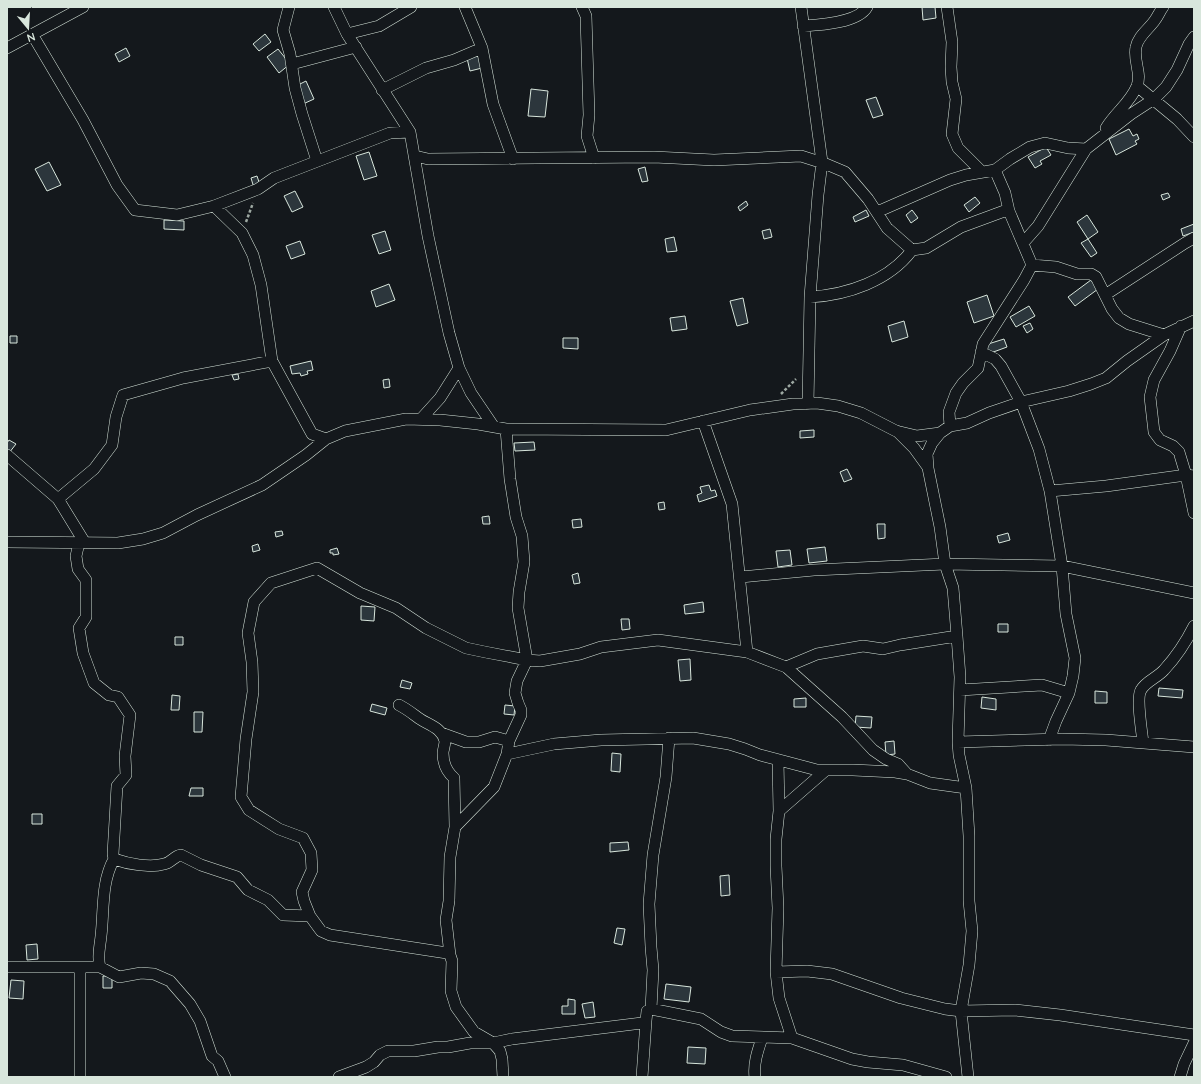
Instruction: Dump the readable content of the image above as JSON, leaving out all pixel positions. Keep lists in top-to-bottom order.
{
  "north": "bottom"
}
